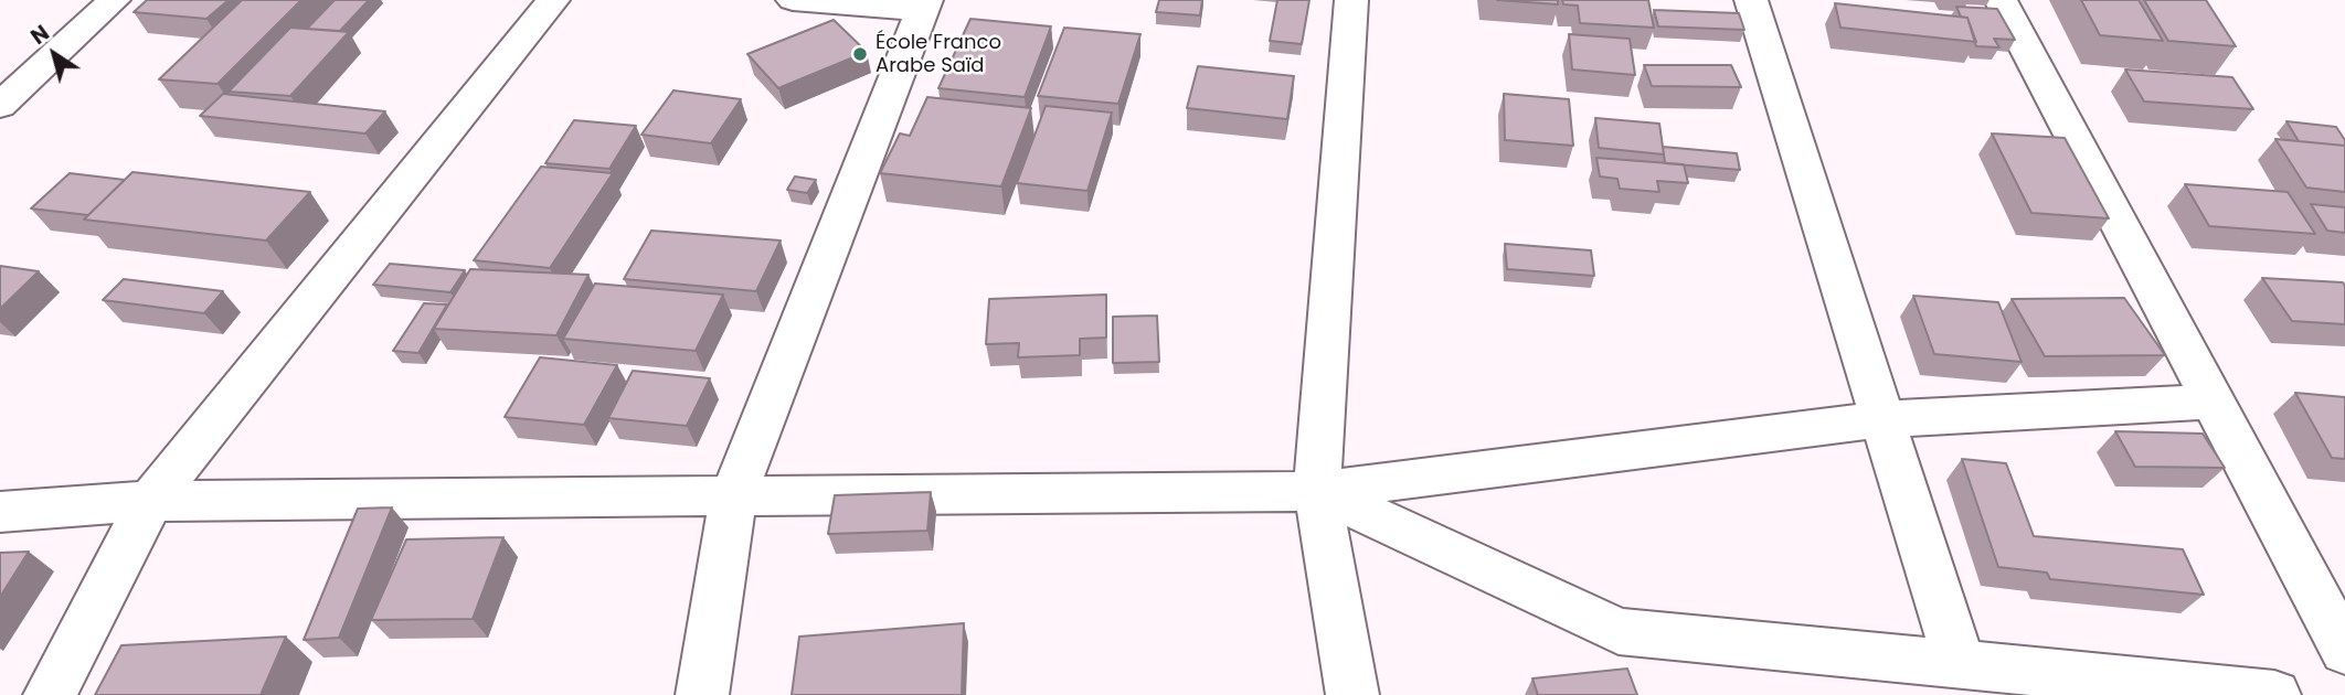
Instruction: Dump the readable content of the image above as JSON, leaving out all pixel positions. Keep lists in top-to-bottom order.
{
  "places": ["École Franco Arabe Saïd"],
  "north": "top left"
}
